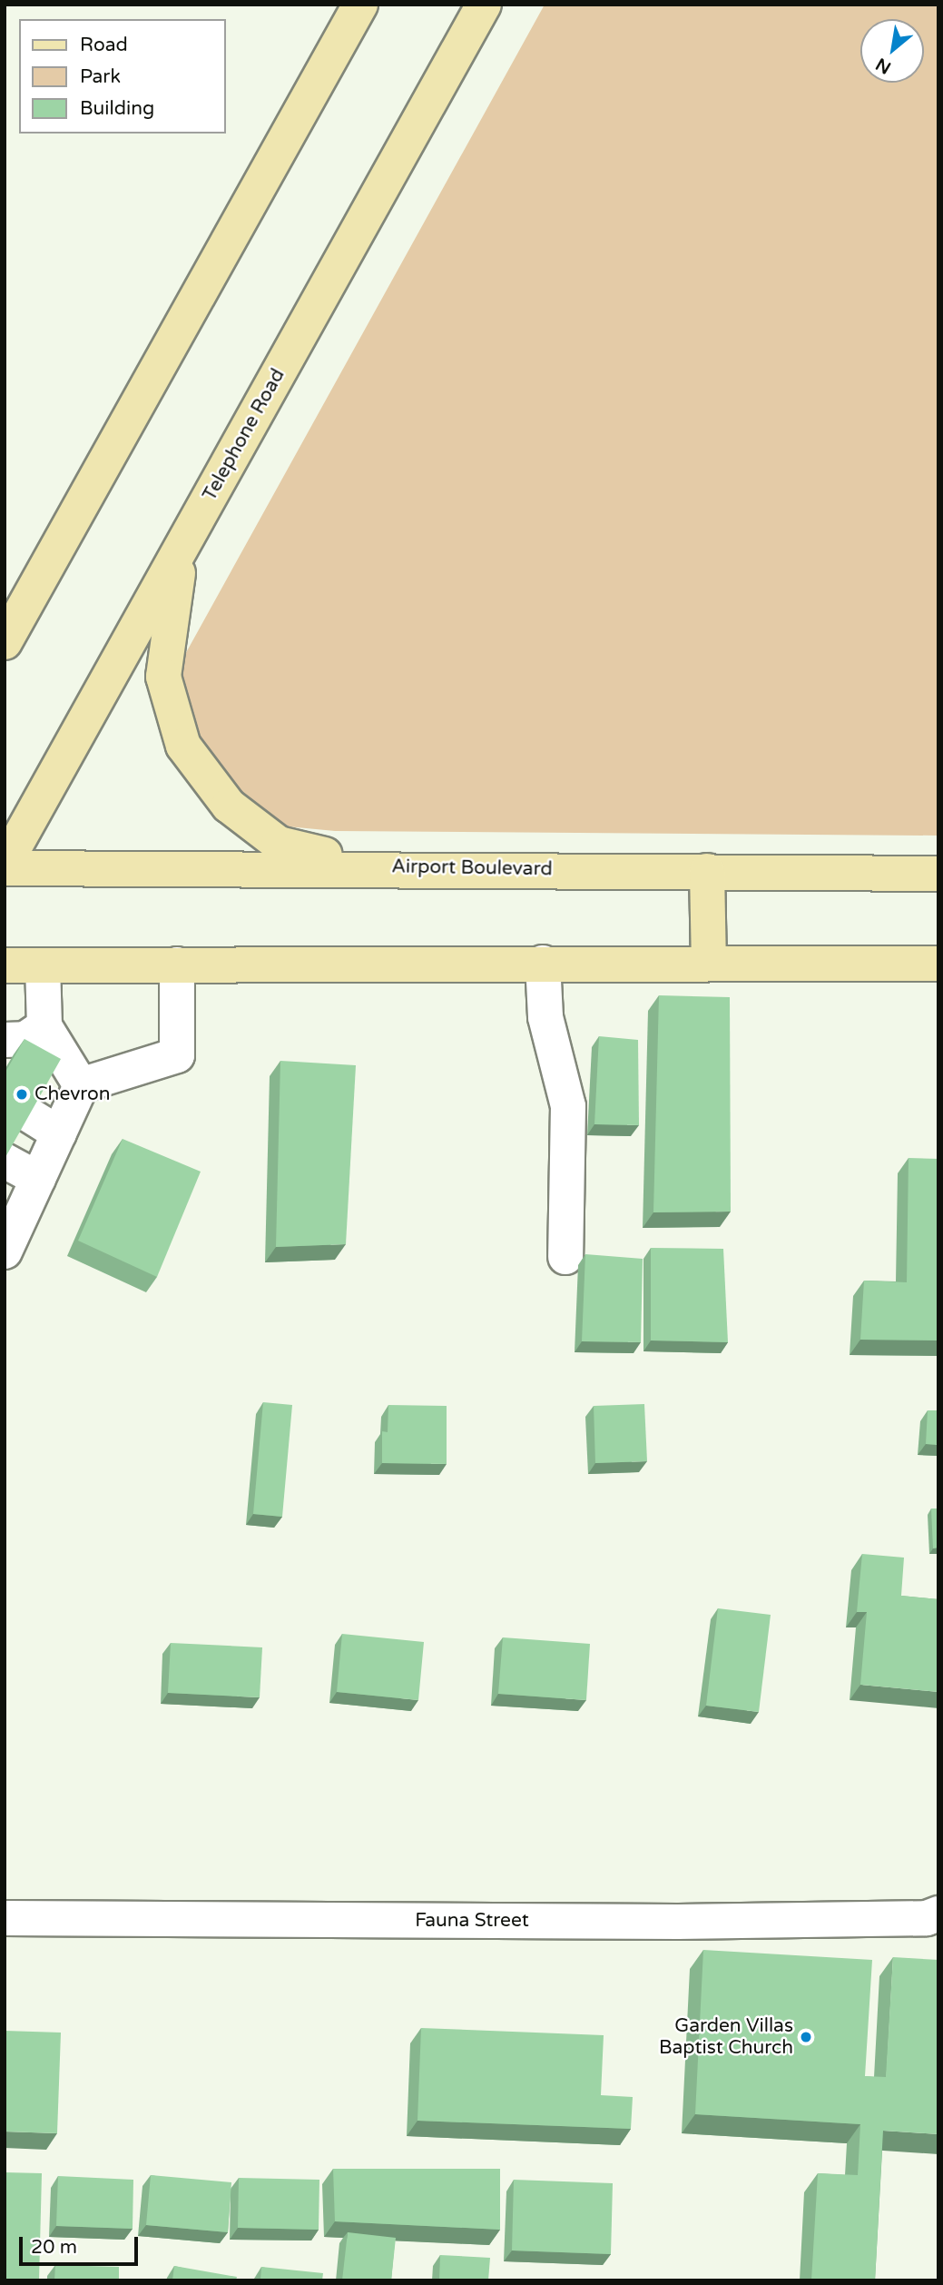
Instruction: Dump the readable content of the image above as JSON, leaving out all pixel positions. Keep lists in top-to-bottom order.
{
  "streets": {
    "main road": ["Telephone Road", "Airport Boulevard"],
    "street": ["Fauna Street"]
  },
  "crossings": [
    ["Telephone Road", "Airport Boulevard"]
  ],
  "places": ["Chevron", "Garden Villas Baptist Church"],
  "legend": ["Road", "Park", "Building"],
  "scale_bar": "20 m",
  "north": "bottom left"
}
